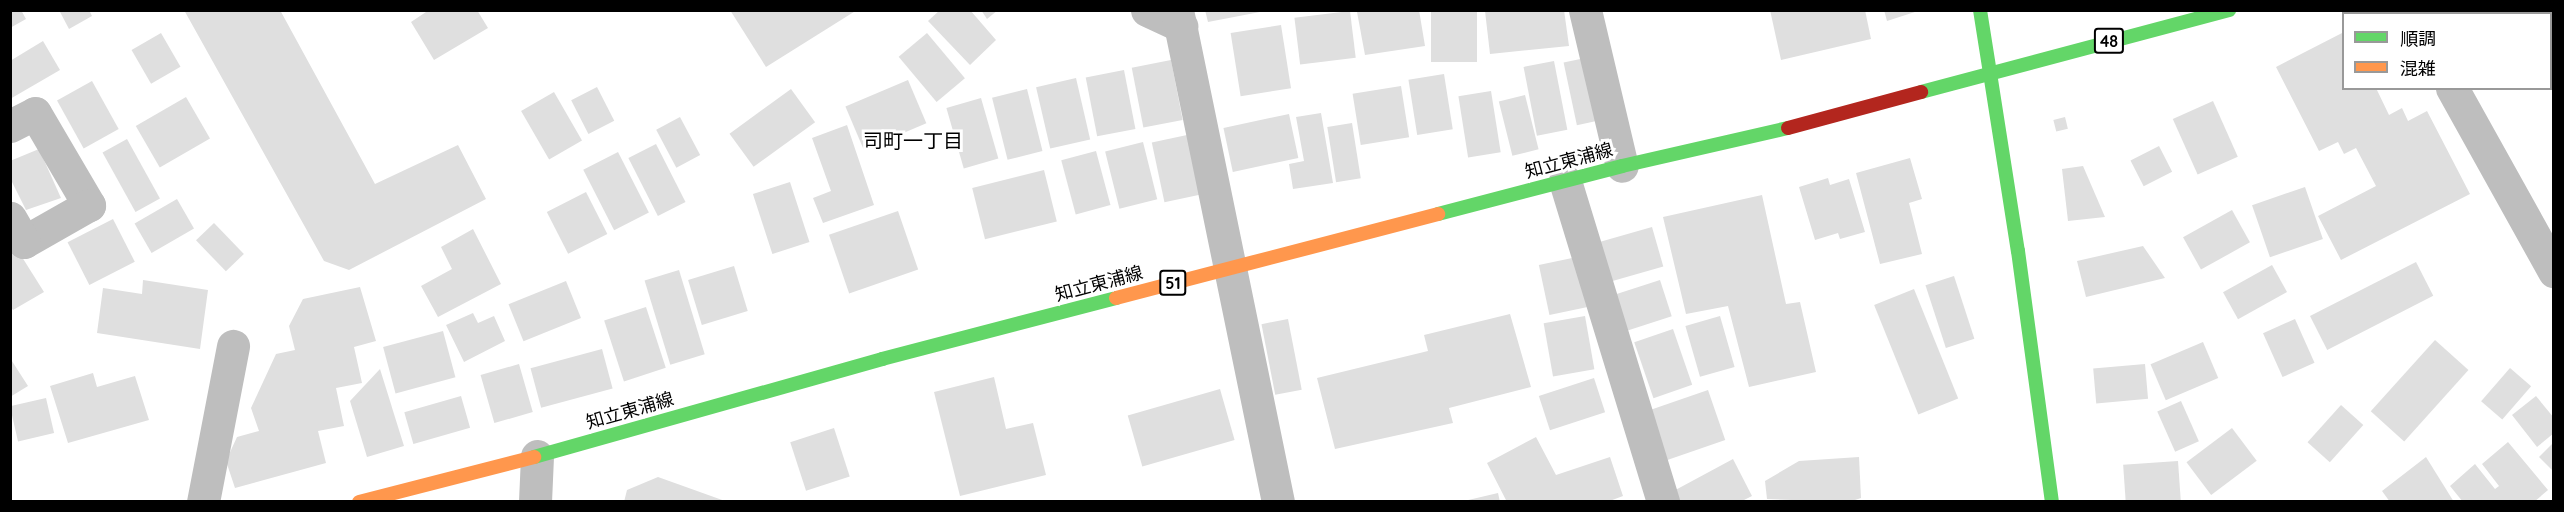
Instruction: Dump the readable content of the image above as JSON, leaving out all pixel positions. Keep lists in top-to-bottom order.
{
  "streets": {
    "main road": ["48", "知立東浦線", "51"]
  },
  "crossings": [
    ["48", "知立東浦線"]
  ],
  "districts": ["司町一丁目"],
  "legend": ["順調", "混雑"]
}
